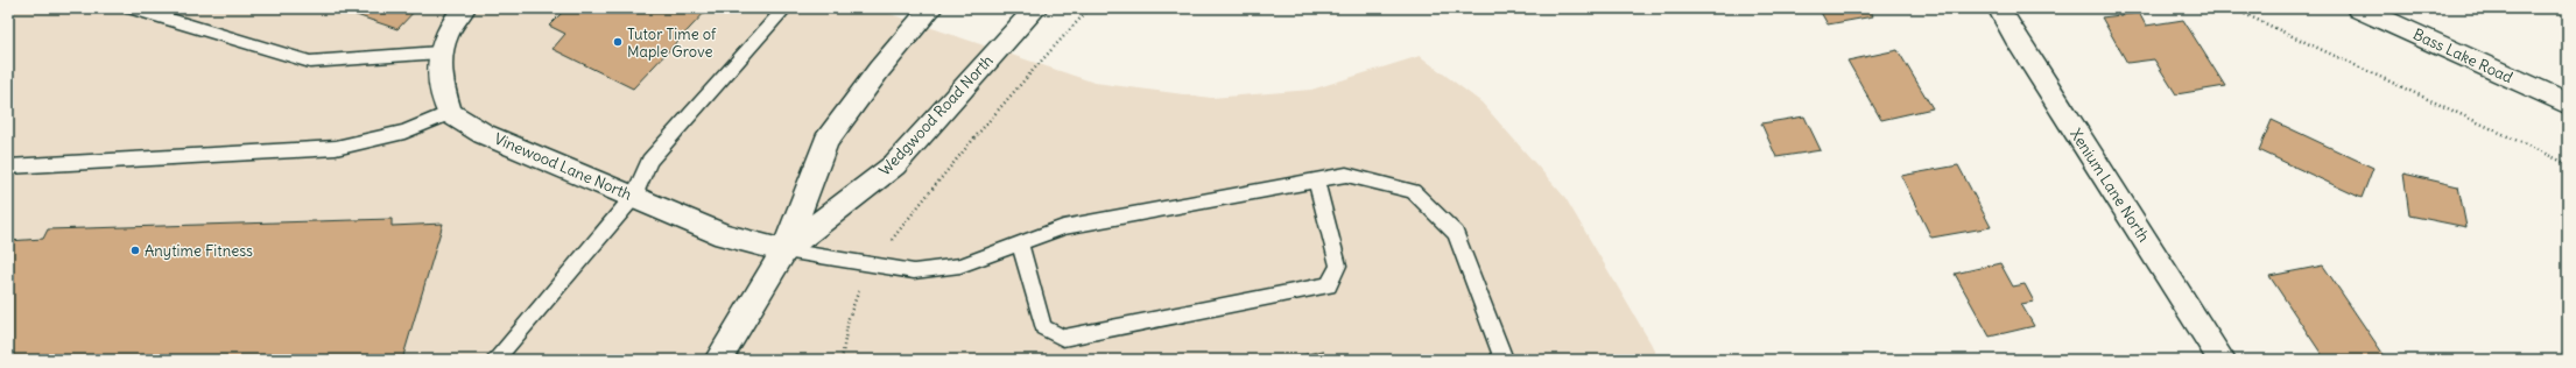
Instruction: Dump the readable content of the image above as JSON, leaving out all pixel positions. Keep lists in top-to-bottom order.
{
  "streets": {
    "street": [
      "Bass Lake Road",
      "Wedgwood Road North",
      "Vinewood Lane North",
      "Xenium Lane North"
    ]
  },
  "crossings": [
    ["Wedgwood Road North", "Vinewood Lane North"]
  ],
  "places": ["Tutor Time of Maple Grove", "Anytime Fitness"]
}
